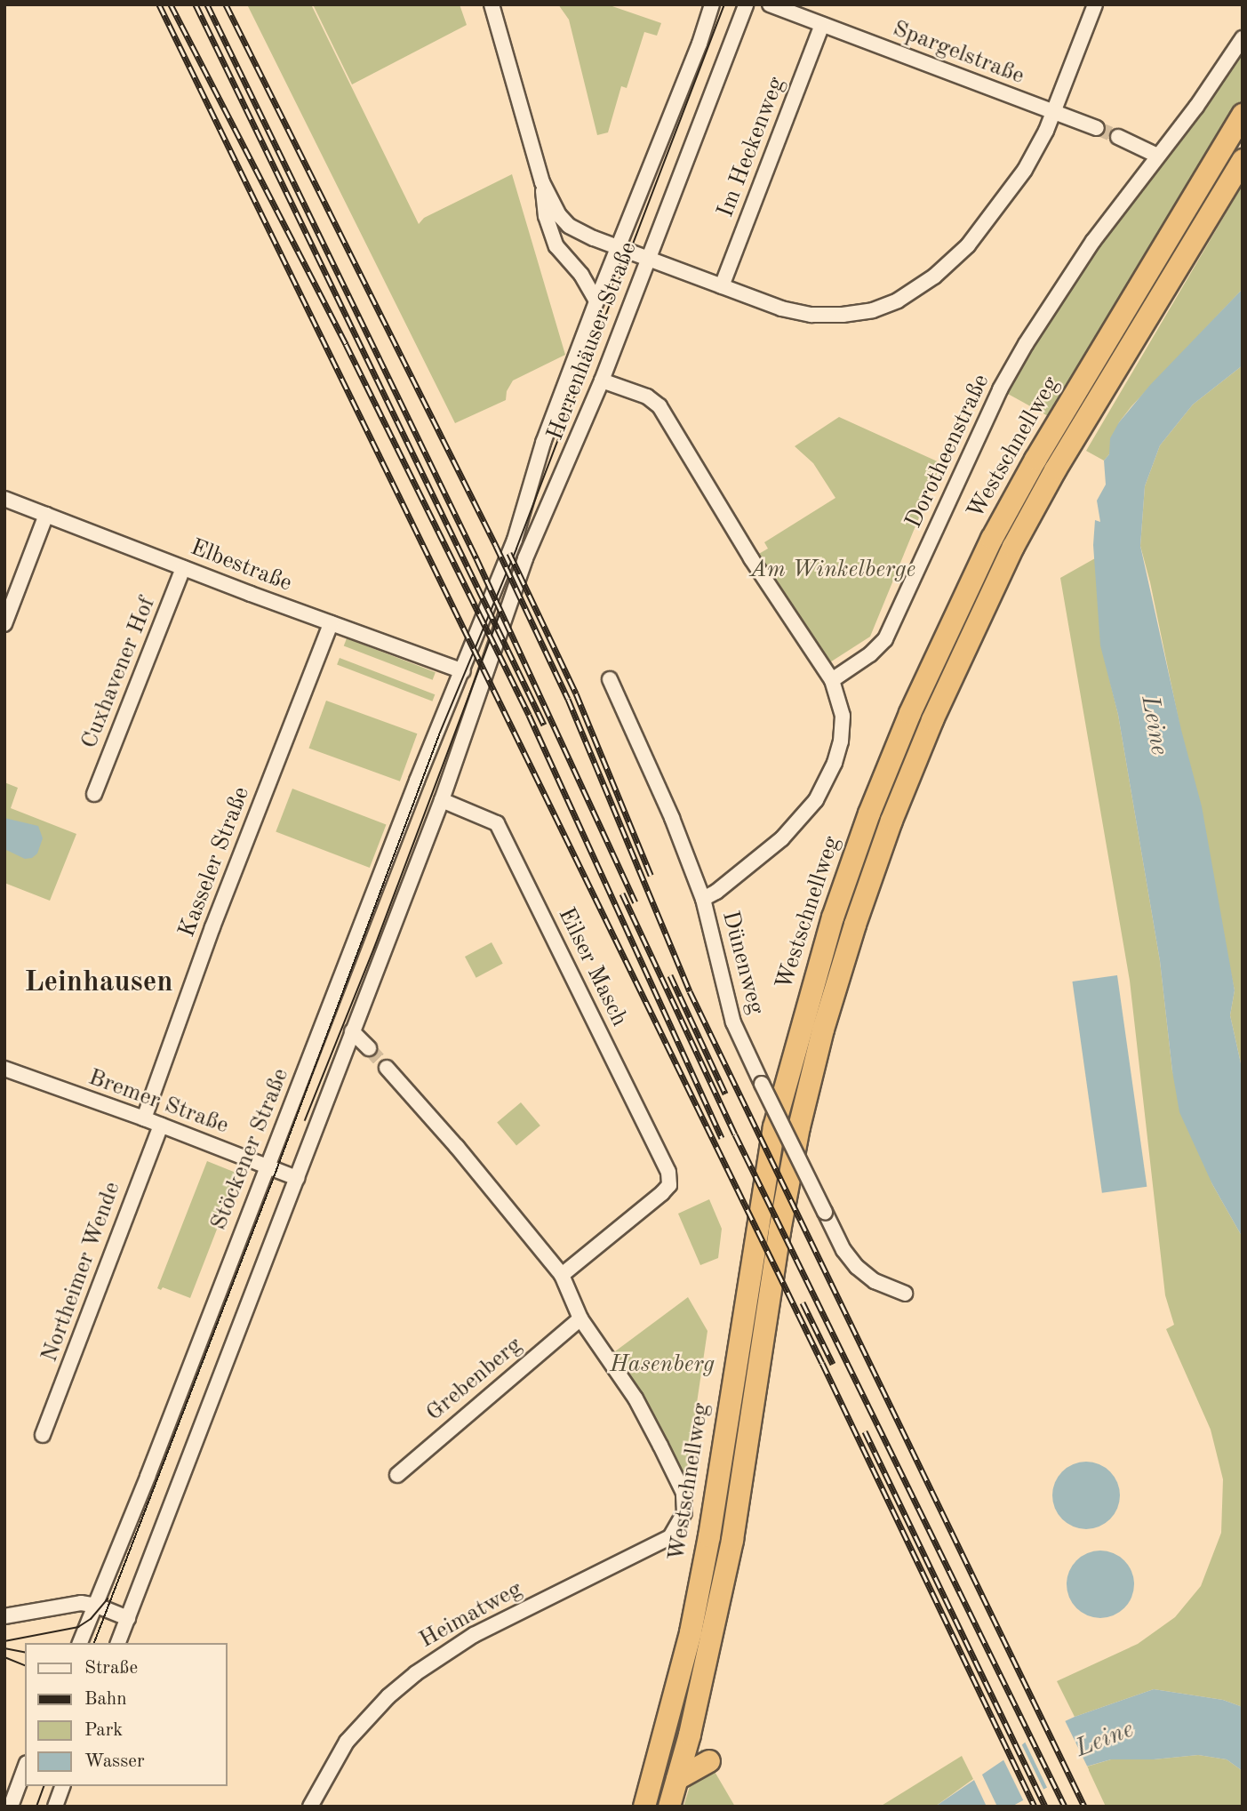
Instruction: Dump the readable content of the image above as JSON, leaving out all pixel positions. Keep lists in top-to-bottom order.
{
  "streets": {
    "highway": ["Westschnellweg"],
    "street": [
      "Spargelstraße",
      "Im Heckenweg",
      "Herrenhäuser Straße",
      "Dorotheenstraße",
      "Elbestraße",
      "Cuxhavener Hof",
      "Kasseler Straße",
      "Dünenweg",
      "Eilser Masch",
      "Bremer Straße",
      "Stöckener Straße",
      "Northeimer Wende",
      "Grebenberg",
      "Heimatweg"
    ]
  },
  "crossings": [
    ["Spargelstraße", "Im Heckenweg"],
    ["Herrenhäuser Straße", "Elbestraße"],
    ["Herrenhäuser Straße", "Eilser Masch"],
    ["Herrenhäuser Straße", "Stöckener Straße"],
    ["Elbestraße", "Cuxhavener Hof"],
    ["Elbestraße", "Kasseler Straße"],
    ["Elbestraße", "Stöckener Straße"],
    ["Kasseler Straße", "Bremer Straße"],
    ["Bremer Straße", "Stöckener Straße"],
    ["Bremer Straße", "Northeimer Wende"],
    ["Grebenberg", "Heimatweg"]
  ],
  "districts": ["Leinhausen"],
  "water": ["Leine"],
  "parks": ["Am Winkelberge", "Hasenberg"],
  "legend": [
    "Straße",
    "Bahn",
    "Park",
    "Wasser"
  ]
}
